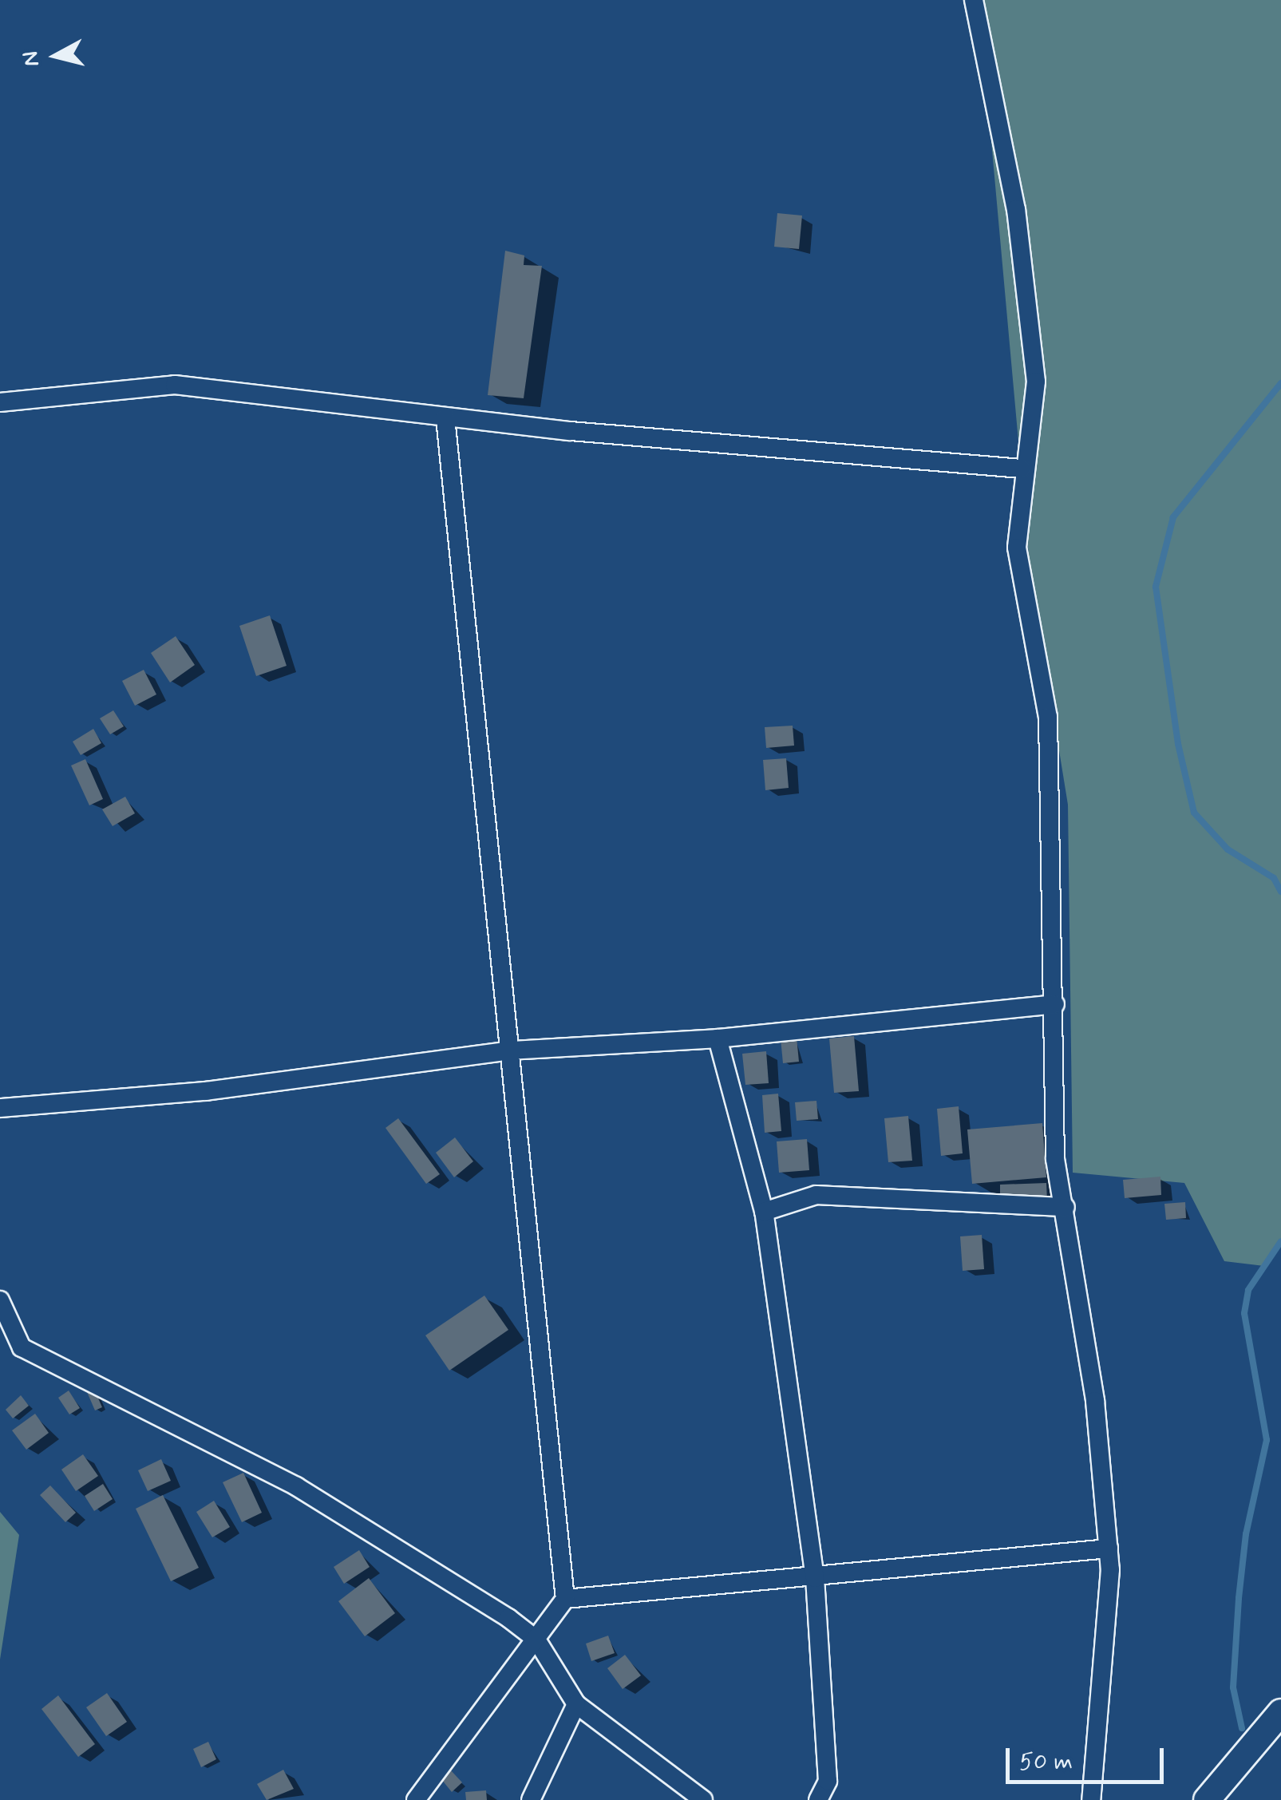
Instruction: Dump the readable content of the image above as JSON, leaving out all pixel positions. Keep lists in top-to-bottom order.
{
  "scale_bar": "50 m",
  "north": "left"
}
